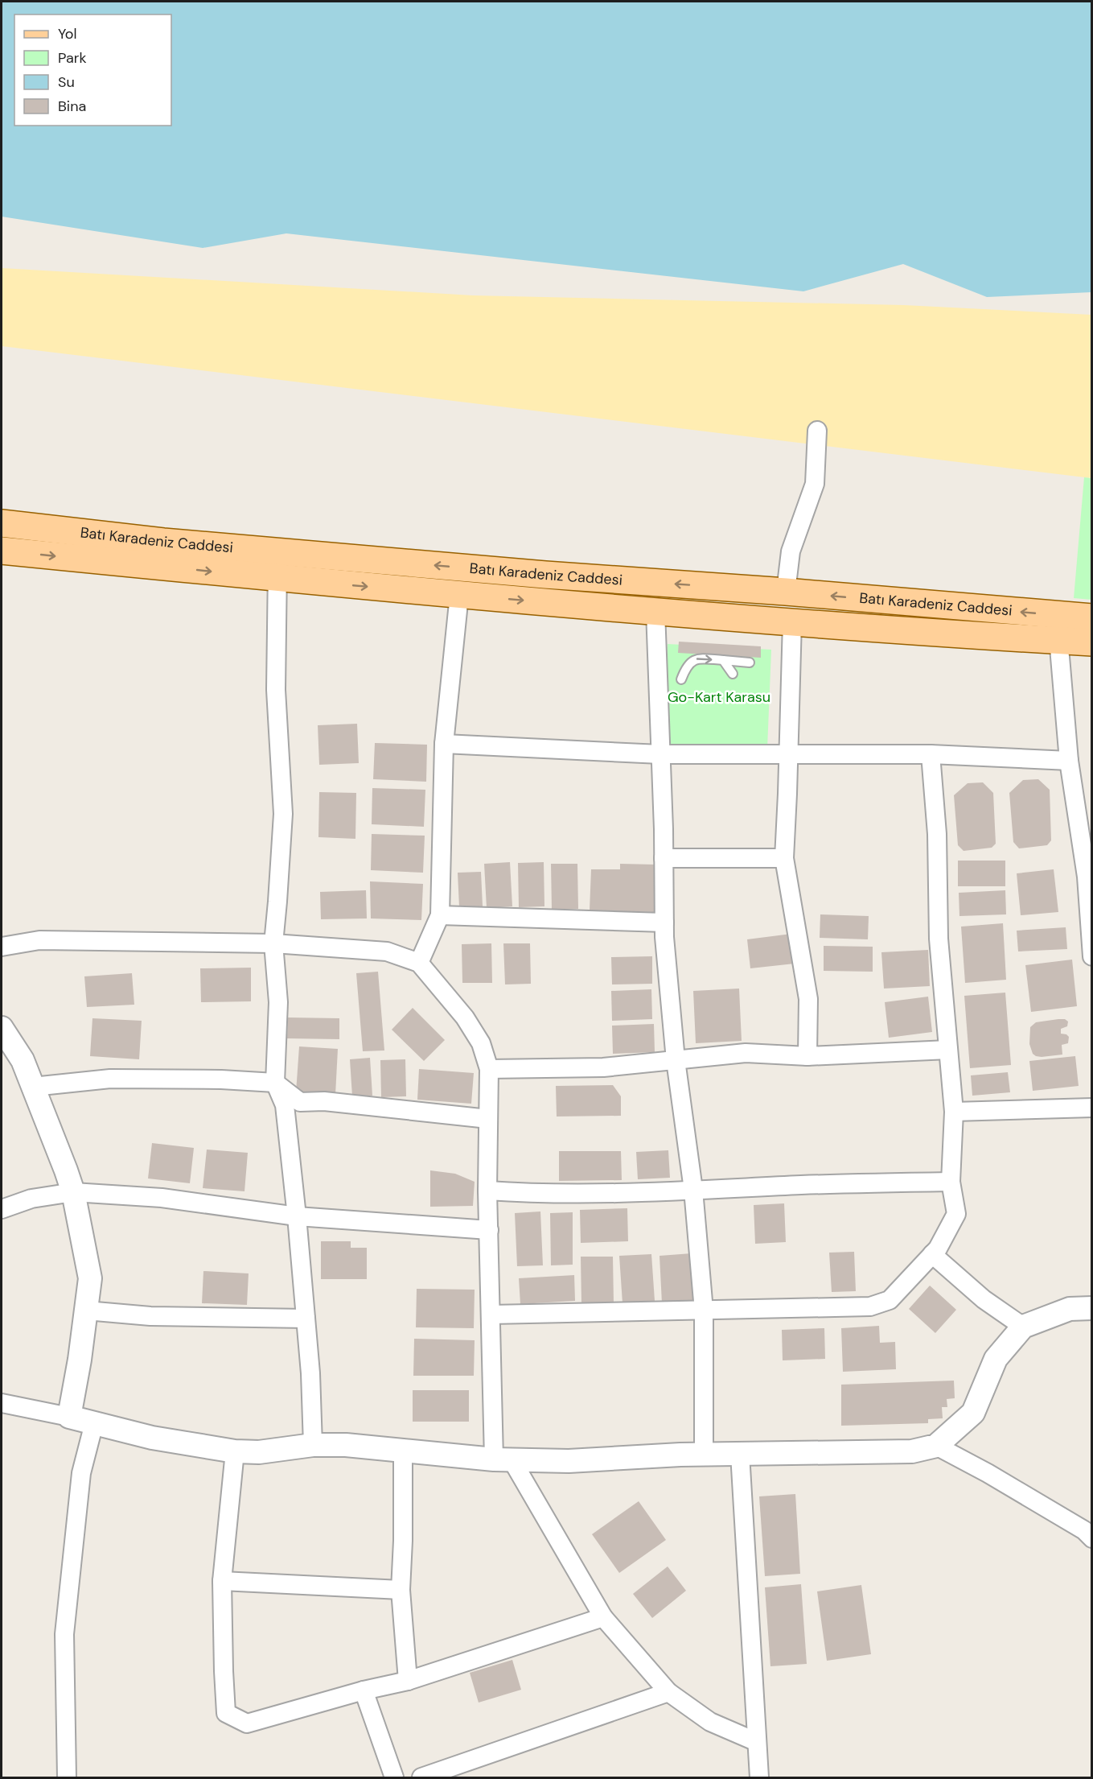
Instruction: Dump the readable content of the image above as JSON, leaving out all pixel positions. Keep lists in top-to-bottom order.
{
  "streets": {
    "main road": ["Batı Karadeniz Caddesi"]
  },
  "parks": ["Go-Kart Karasu"],
  "legend": [
    "Yol",
    "Park",
    "Su",
    "Bina"
  ]
}
